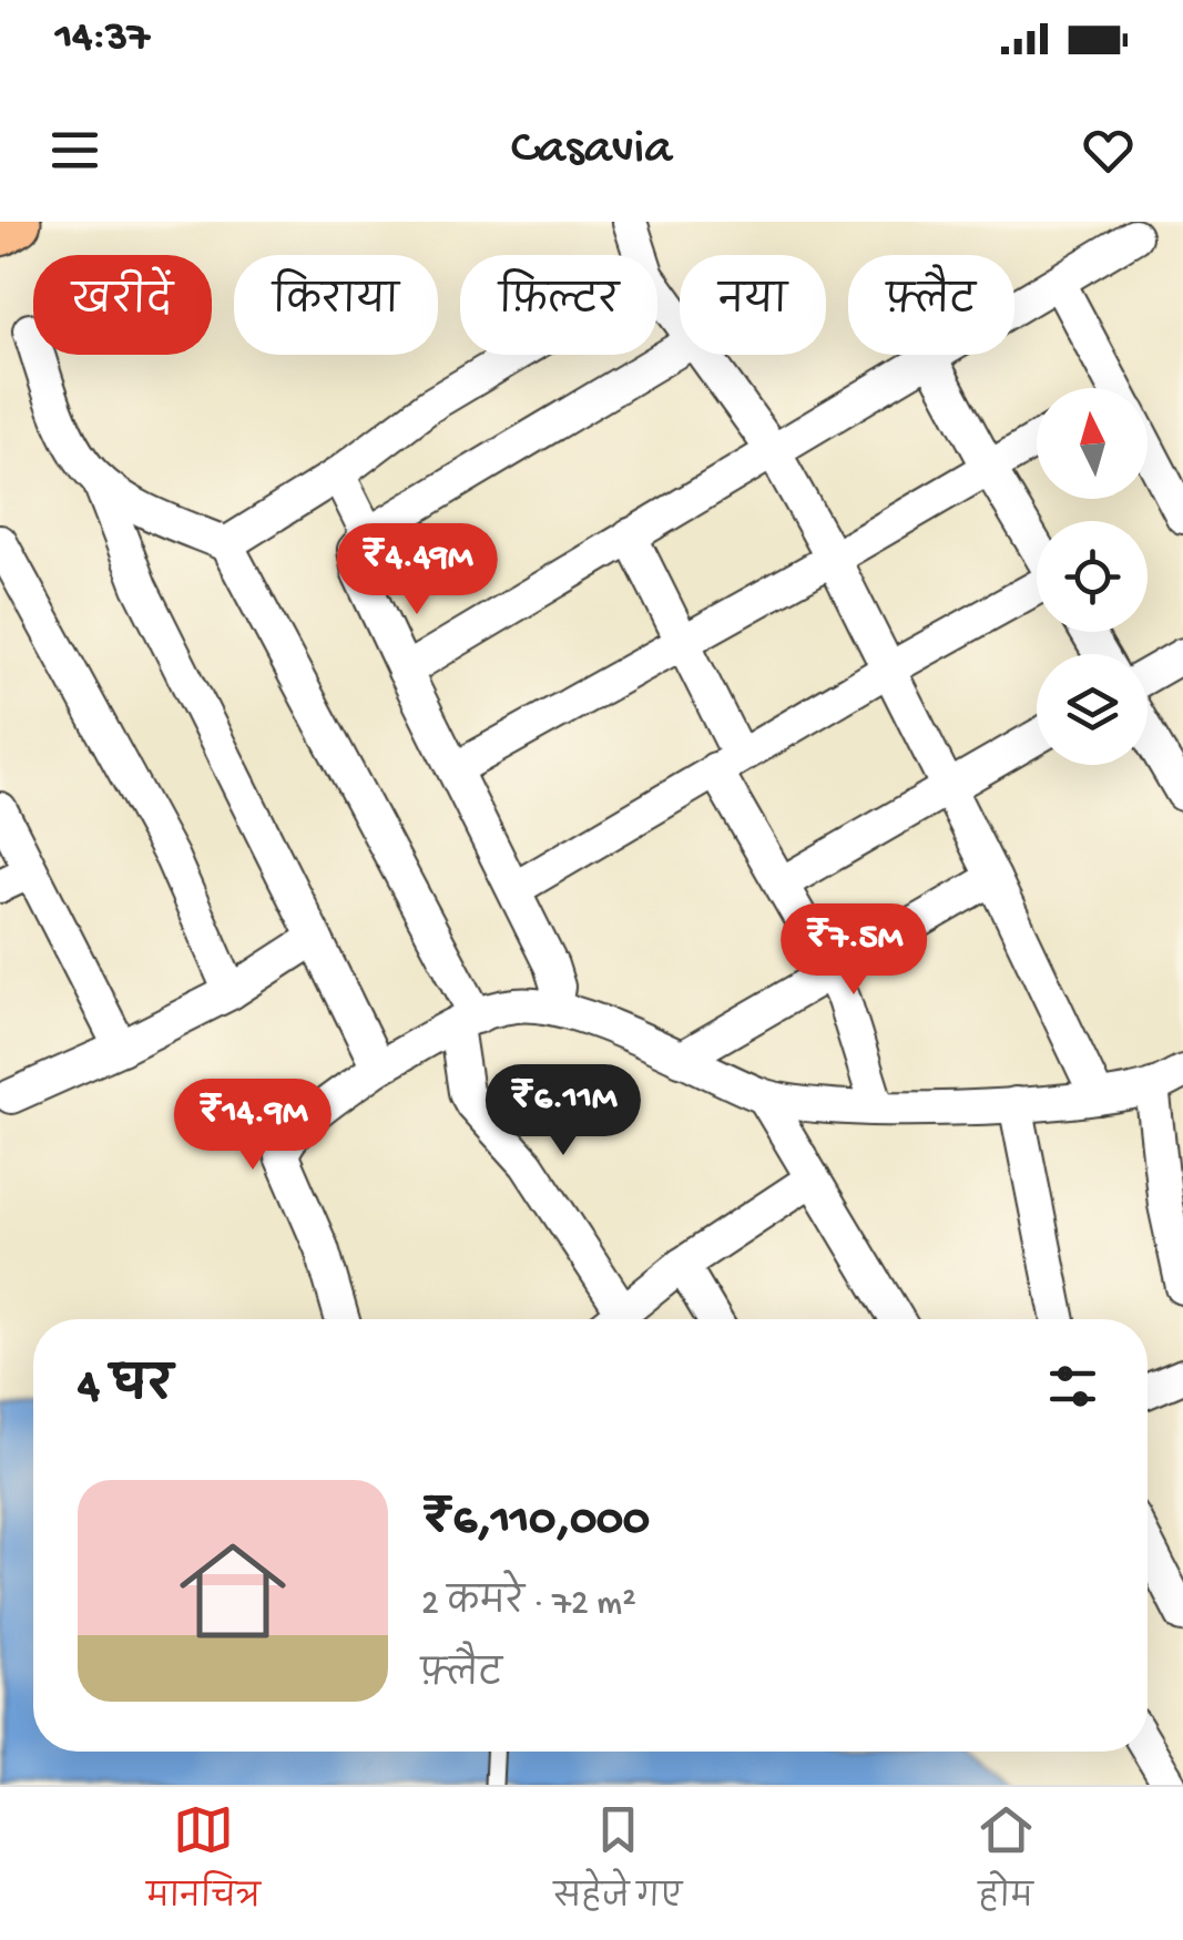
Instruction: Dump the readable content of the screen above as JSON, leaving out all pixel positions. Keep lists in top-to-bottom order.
{
  "north": "top",
  "page": {
    "status": "14:37",
    "header": "Casavia",
    "chip": [
      "खरीदें",
      "किराया",
      "फ़िल्टर",
      "नया",
      "फ़्लैट"
    ],
    "price": [
      "₹4.49M",
      "₹7.5M",
      "₹6.11M",
      "₹14.9M"
    ],
    "heading": "4 घर",
    "list": [
      {
        "name": "₹6,110,000",
        "note": "2 कमरे · 72 m² · फ़्लैट"
      }
    ],
    "tabs": ["मानचित्र", "सहेजे गए", "होम"]
  }
}
